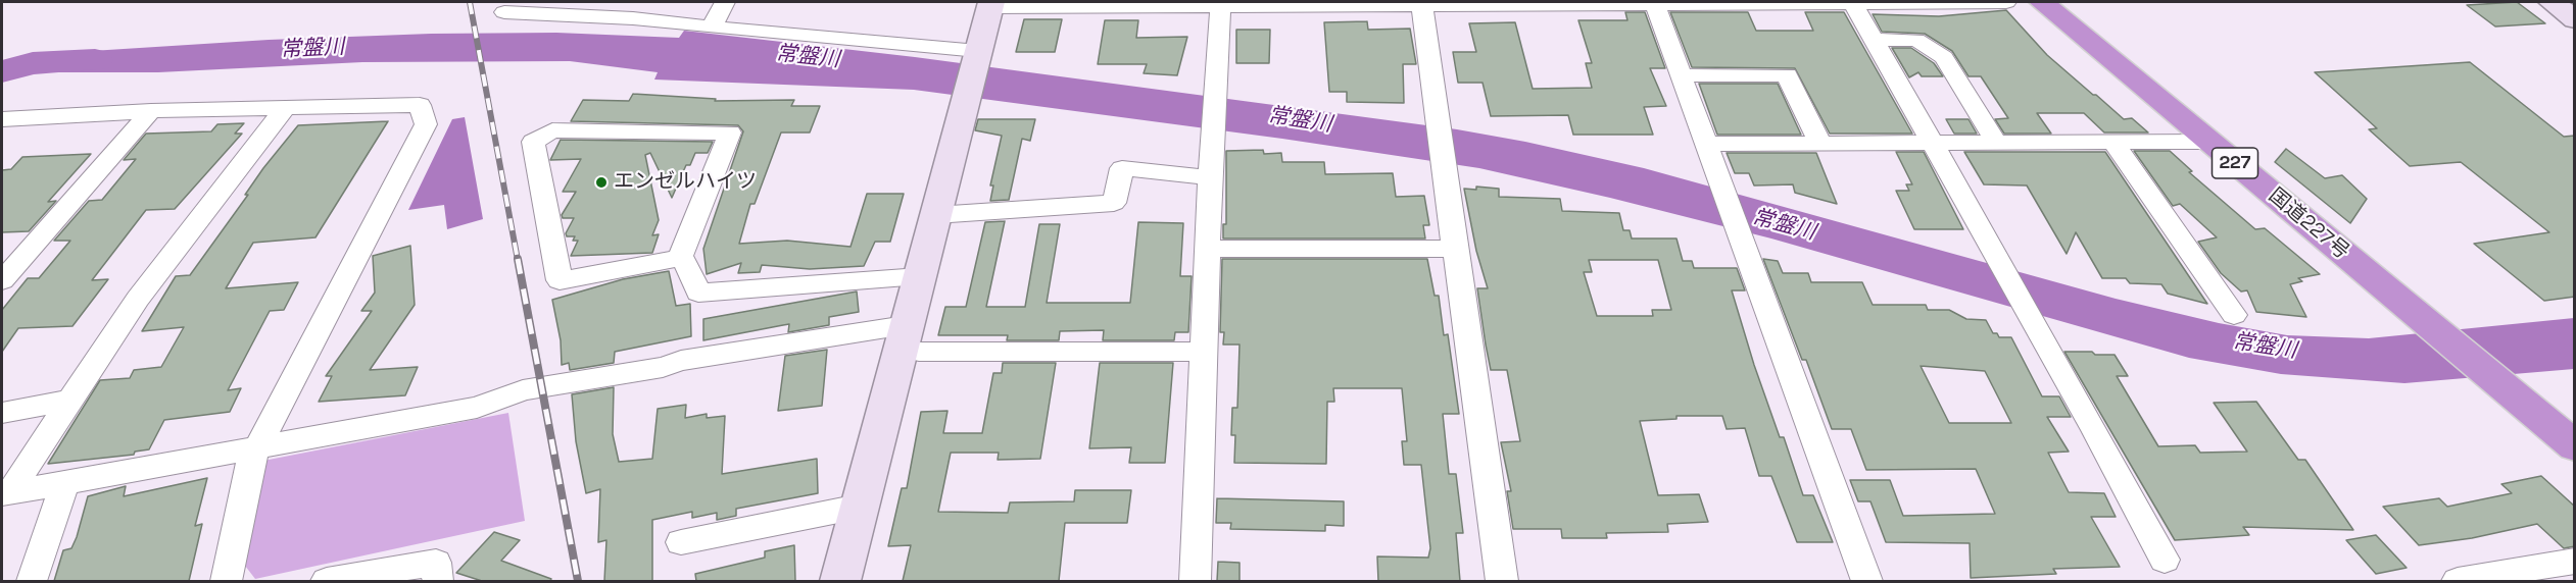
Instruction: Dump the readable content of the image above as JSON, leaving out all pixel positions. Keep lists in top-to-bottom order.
{
  "streets": {
    "highway": ["227", "国道227号"]
  },
  "water": ["常盤川"],
  "places": ["エンゼルハイツ"]
}
